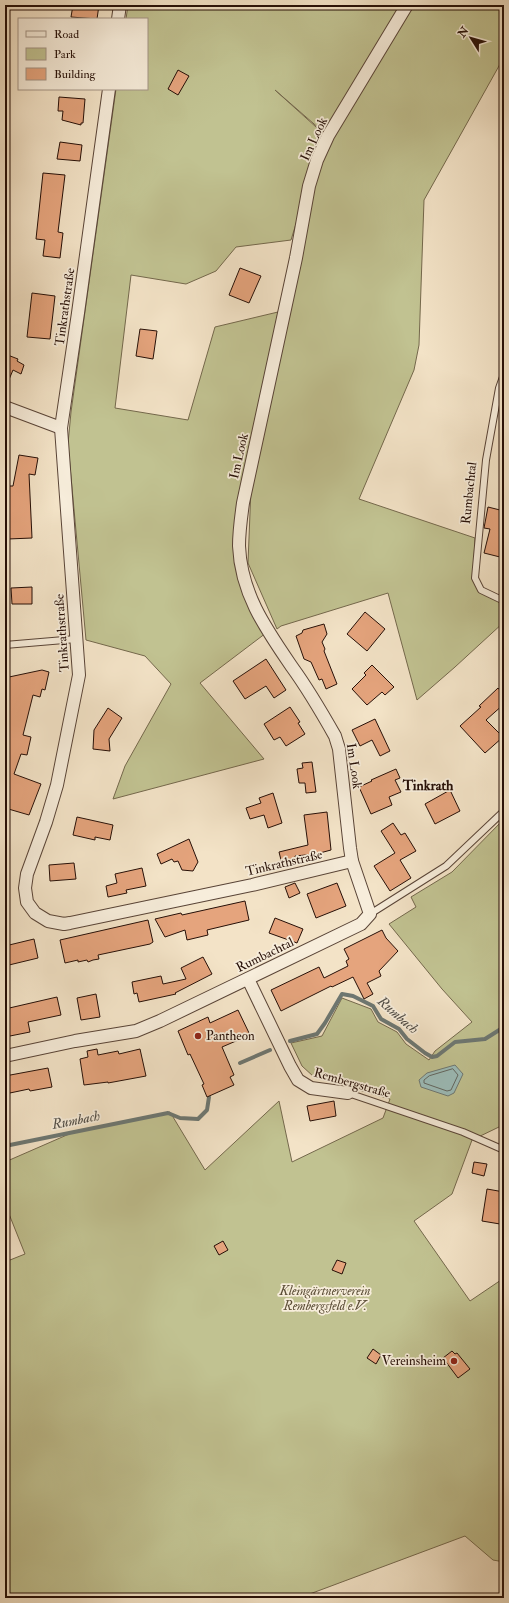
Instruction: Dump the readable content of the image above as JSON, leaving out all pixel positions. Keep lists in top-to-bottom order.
{
  "streets": {
    "street": [
      "Im Look",
      "Tinkrathstraße",
      "Rumbachtal",
      "Rembergstraße"
    ]
  },
  "crossings": [
    ["Im Look", "Tinkrathstraße"],
    ["Im Look", "Rumbachtal"],
    ["Rumbachtal", "Rembergstraße"]
  ],
  "districts": ["Tinkrath"],
  "water": ["Rumbach"],
  "parks": ["Kleingärtnerverein Rembergsfeld e.V."],
  "places": ["Pantheon", "Vereinsheim"],
  "legend": ["Road", "Park", "Building"],
  "north": "top left"
}
